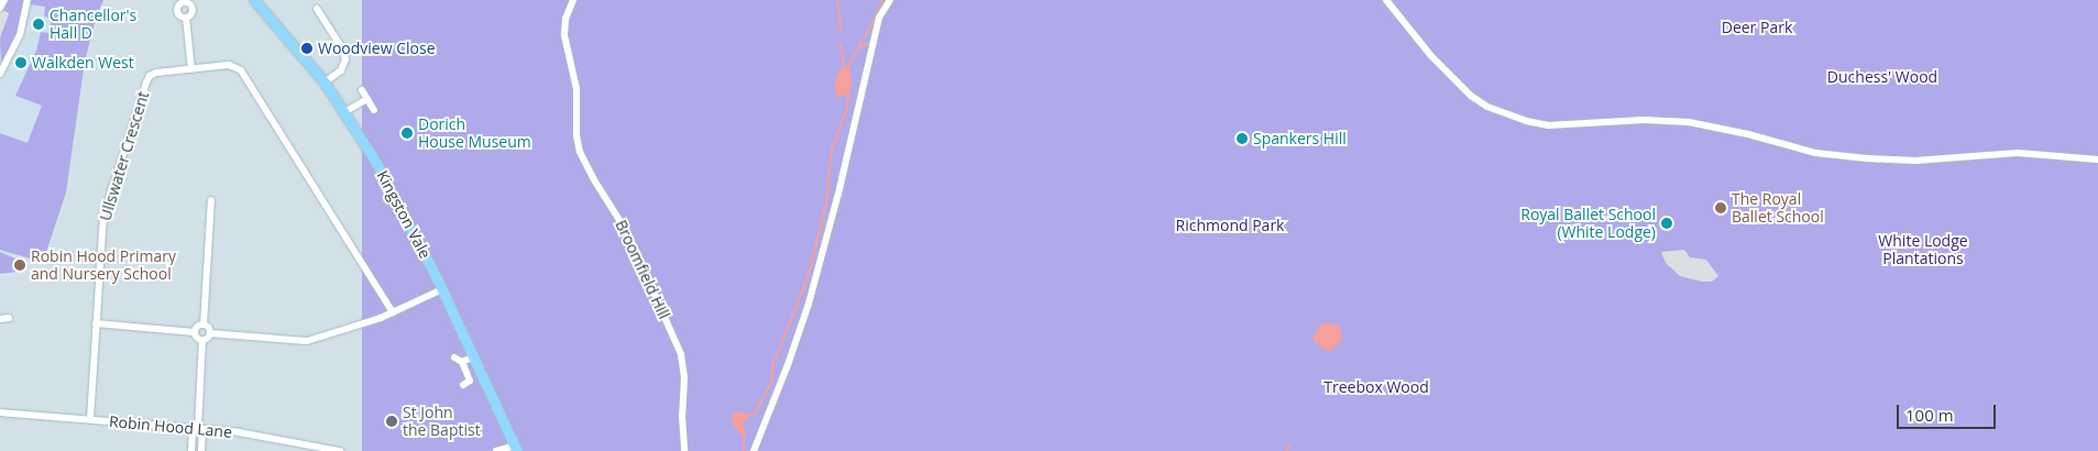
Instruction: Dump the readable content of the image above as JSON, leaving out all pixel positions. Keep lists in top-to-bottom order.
{
  "streets": {
    "main road": ["Kingston Vale"],
    "street": ["Ullswater Crescent", "Broomfield Hill", "Robin Hood Lane"]
  },
  "crossings": [
    ["Ullswater Crescent", "Robin Hood Lane"]
  ],
  "parks": [
    "Deer Park",
    "Duchess' Wood",
    "Richmond Park",
    "White Lodge Plantations",
    "Treebox Wood"
  ],
  "places": [
    "Chancellor's Hall D",
    "Woodview Close",
    "Walkden West",
    "Dorich House Museum",
    "Spankers Hill",
    "The Royal Ballet School",
    "Royal Ballet School (White Lodge)",
    "Robin Hood Primary and Nursery School",
    "St John the Baptist"
  ],
  "scale_bar": "100 m"
}
